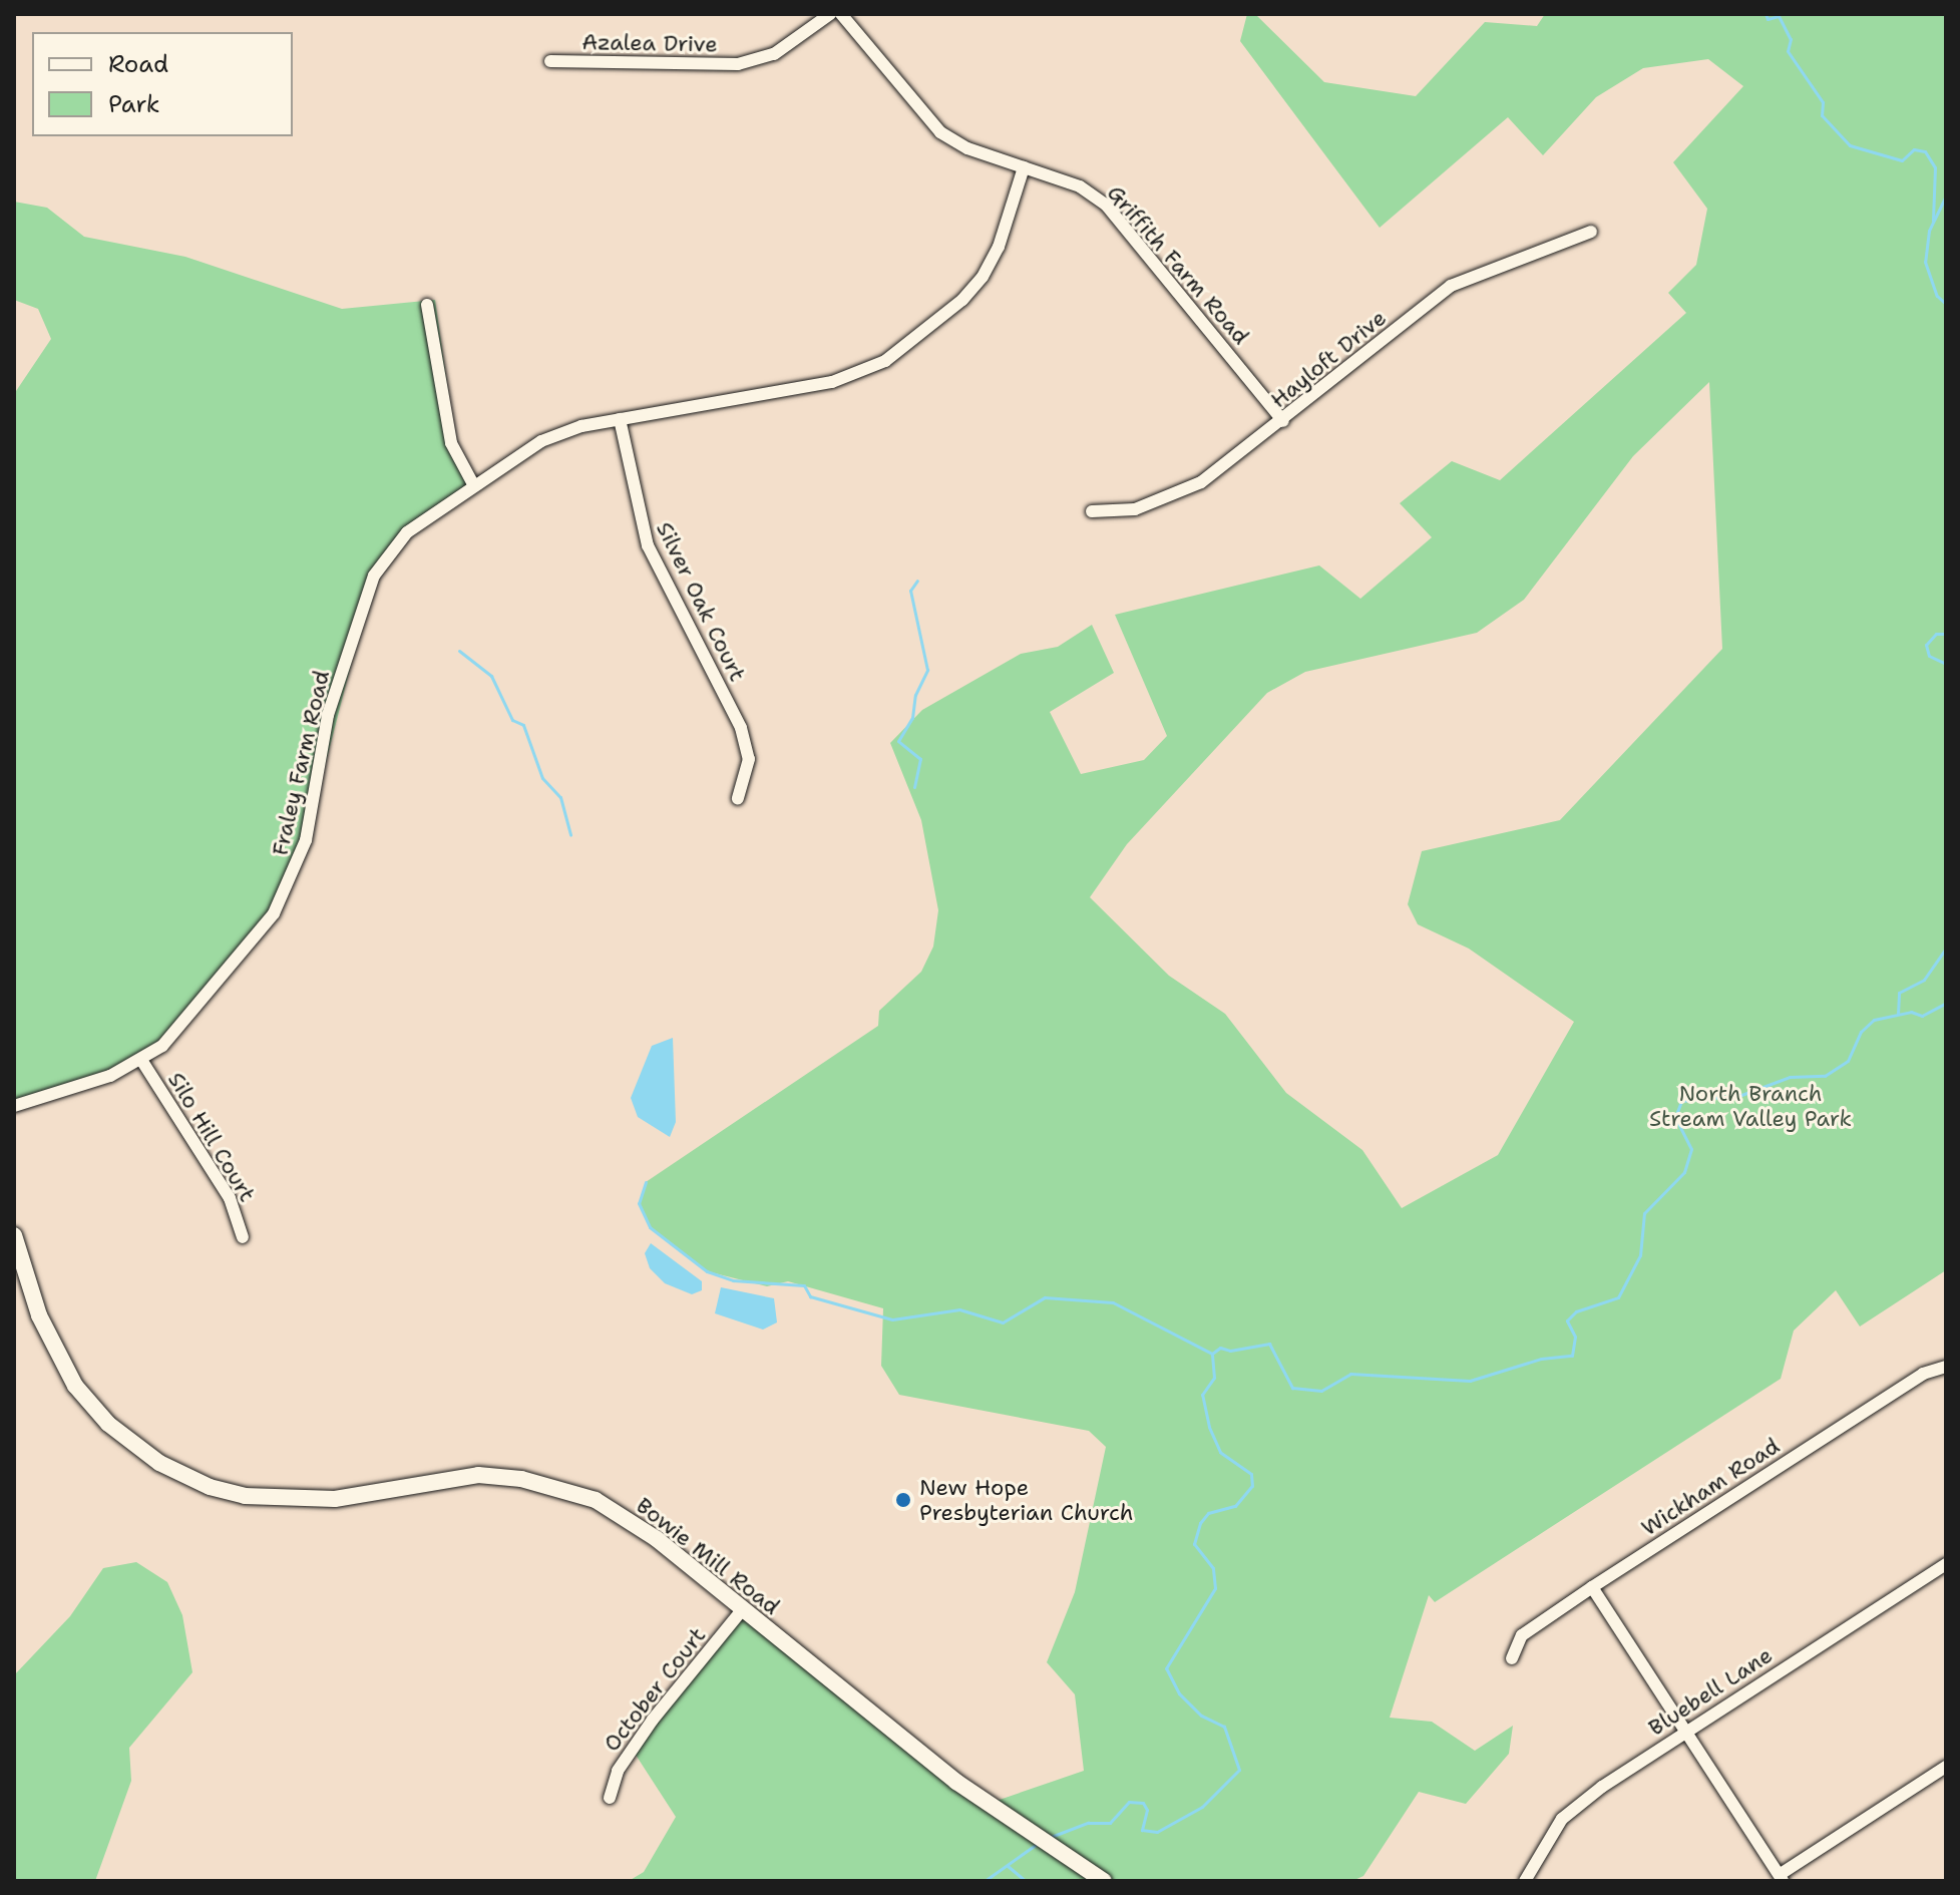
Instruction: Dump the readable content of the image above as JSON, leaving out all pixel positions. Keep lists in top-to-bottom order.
{
  "streets": {
    "street": [
      "Azalea Drive",
      "Griffith Farm Road",
      "Hayloft Drive",
      "Silver Oak Court",
      "Fraley Farm Road",
      "Silo Hill Court",
      "Wickham Road",
      "Bowie Mill Road",
      "October Court",
      "Bluebell Lane"
    ]
  },
  "crossings": [
    ["Griffith Farm Road", "Hayloft Drive"],
    ["Griffith Farm Road", "Fraley Farm Road"],
    ["Silver Oak Court", "Fraley Farm Road"],
    ["Fraley Farm Road", "Silo Hill Court"],
    ["Bowie Mill Road", "October Court"]
  ],
  "parks": ["North Branch Stream Valley Park"],
  "places": ["New Hope Presbyterian Church"],
  "legend": ["Road", "Park"]
}
